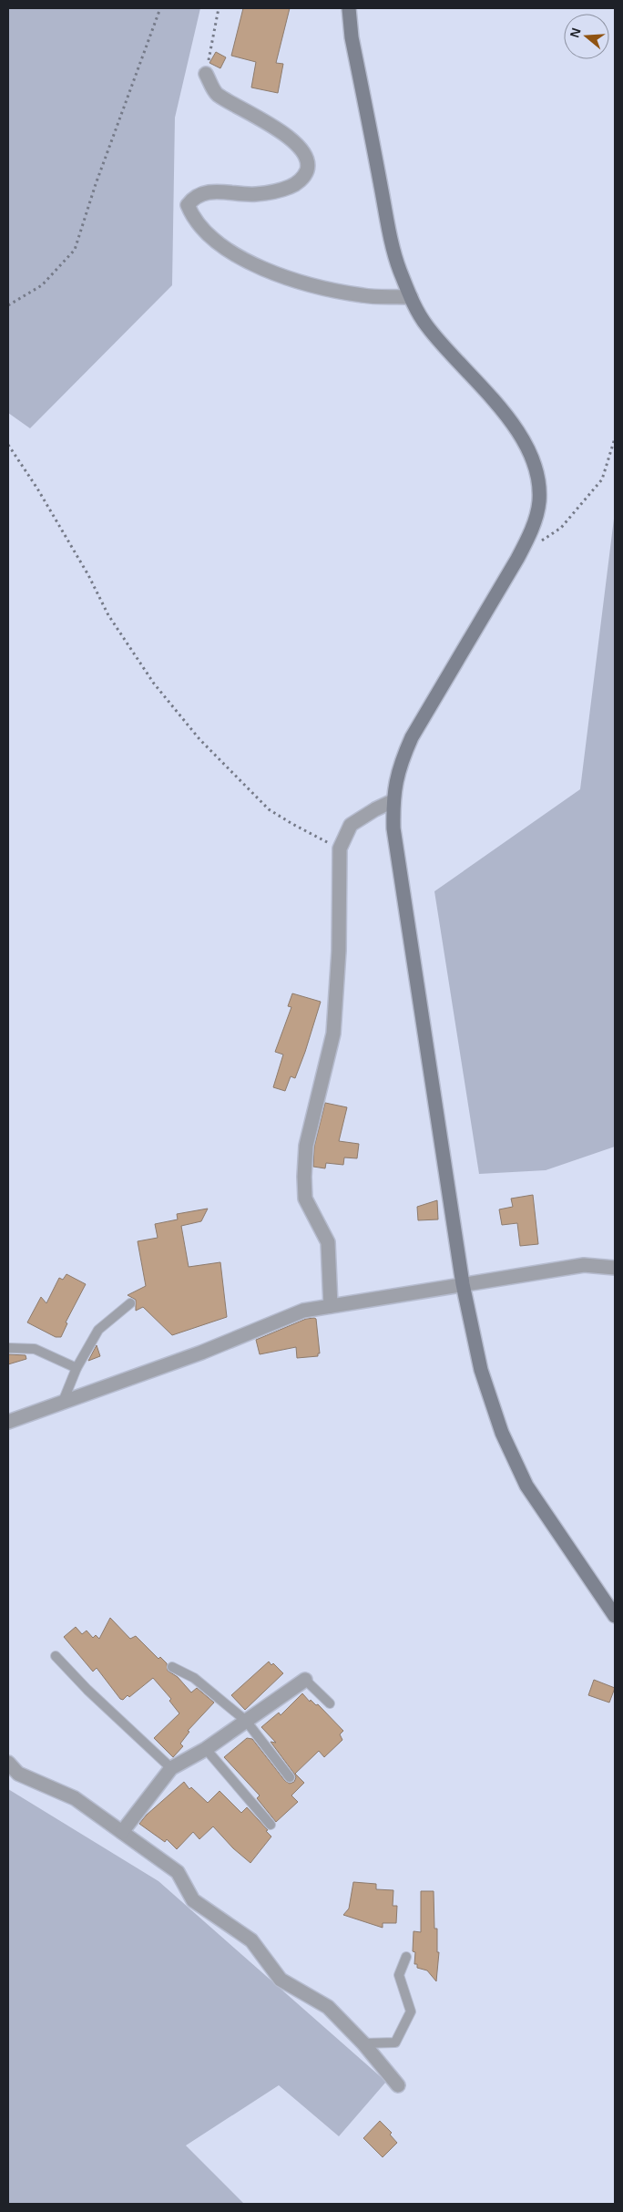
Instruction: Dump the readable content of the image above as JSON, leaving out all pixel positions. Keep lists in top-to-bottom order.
{
  "north": "left"
}
